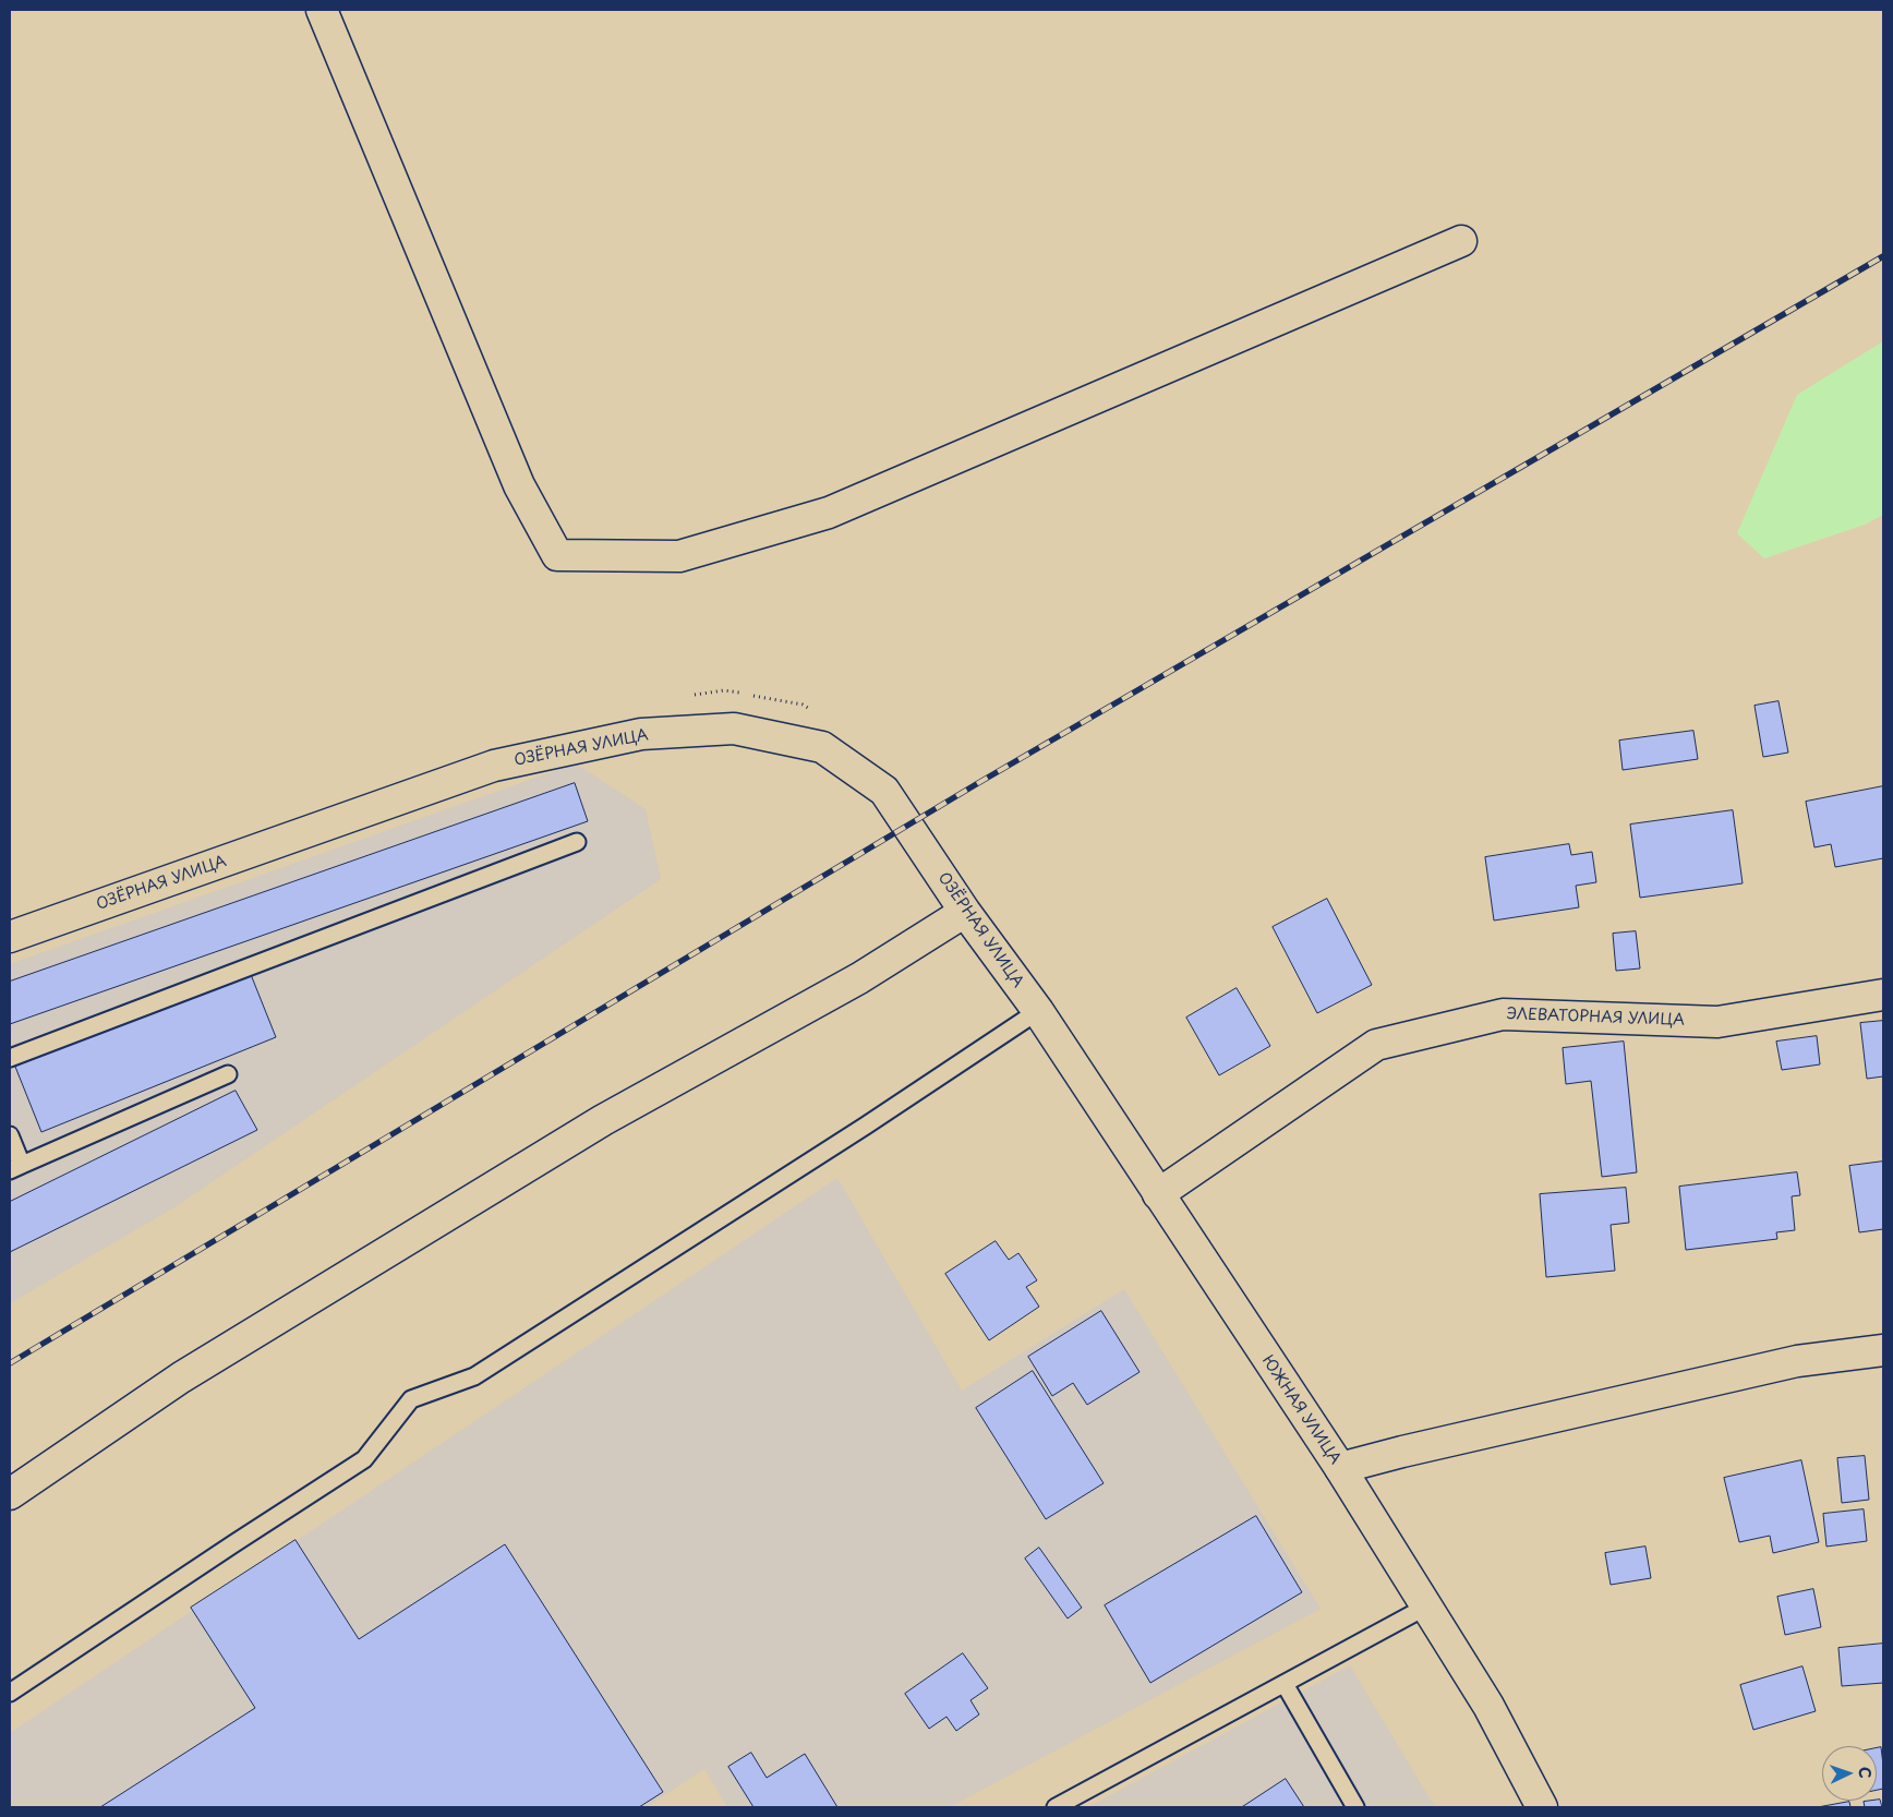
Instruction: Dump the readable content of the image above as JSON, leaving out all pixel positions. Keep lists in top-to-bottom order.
{
  "streets": {
    "street": ["ОЗЁРНАЯ УЛИЦА", "ЭЛЕВАТОРНАЯ УЛИЦА", "ЮЖНАЯ УЛИЦА"]
  },
  "crossings": [
    ["ОЗЁРНАЯ УЛИЦА", "ЮЖНАЯ УЛИЦА"],
    ["ЭЛЕВАТОРНАЯ УЛИЦА", "ЮЖНАЯ УЛИЦА"]
  ],
  "north": "right"
}
